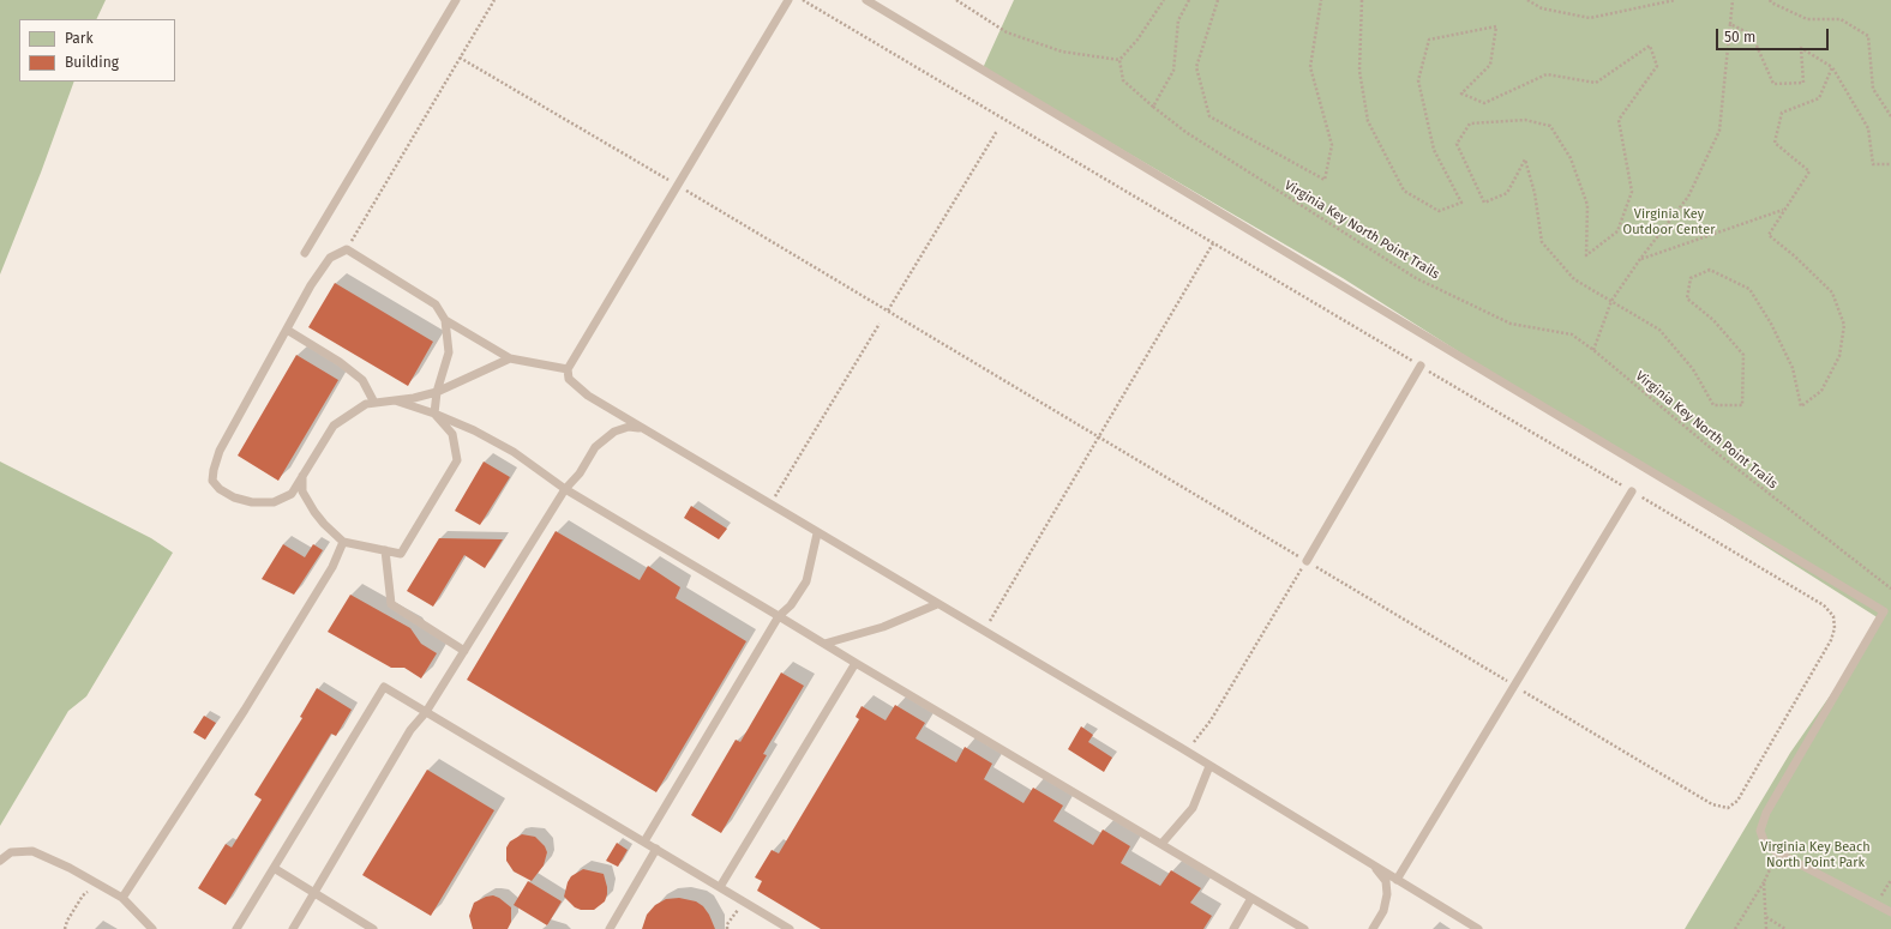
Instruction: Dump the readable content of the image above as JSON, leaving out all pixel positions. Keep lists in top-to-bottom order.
{
  "streets": {
    "path": ["Virginia Key North Point Trails"]
  },
  "parks": ["Virginia Key Outdoor Center", "Virginia Key Beach North Point Park"],
  "legend": ["Park", "Building"],
  "scale_bar": "50 m"
}
